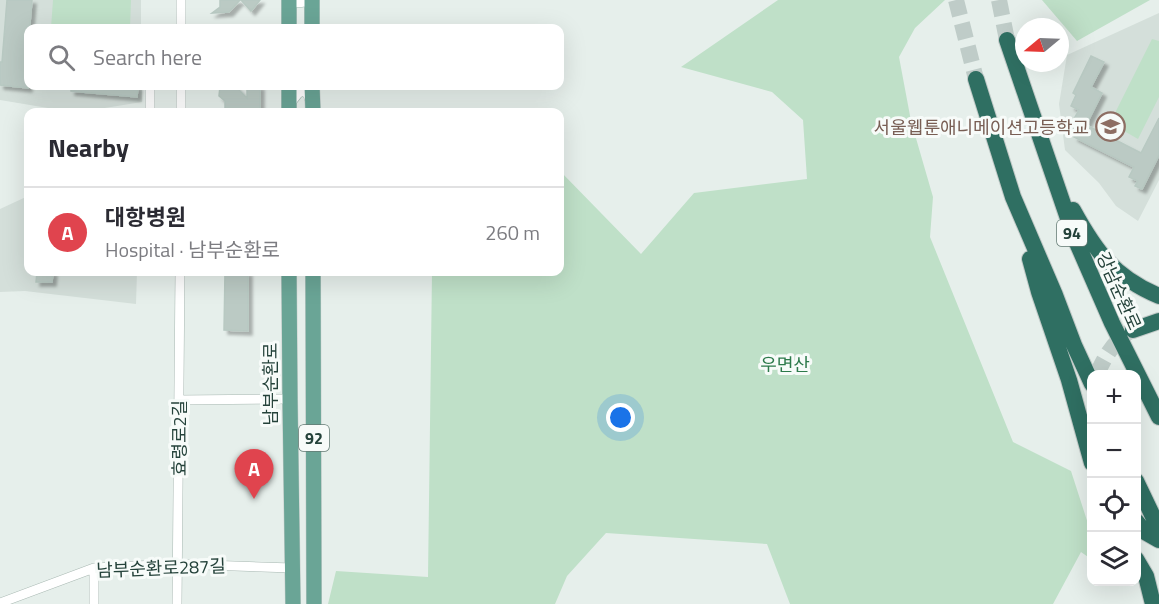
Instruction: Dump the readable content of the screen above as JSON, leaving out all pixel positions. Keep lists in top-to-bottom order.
{
  "streets": {
    "highway": ["94", "강남순환로"],
    "main road": ["남부순환로", "92"],
    "street": ["효령로2길", "남부순환로287길"]
  },
  "crossings": [
    ["남부순환로", "남부순환로287길"],
    ["효령로2길", "남부순환로287길"]
  ],
  "parks": ["우면산"],
  "places": {
    "school or university": ["서울웹툰애니메이션고등학교"]
  },
  "north": "left",
  "page": {
    "search": "Search here",
    "heading": "Nearby",
    "list": [
      {
        "mark": "A",
        "name": "대항병원",
        "note": "Hospital · 남부순환로",
        "value": "260 m"
      }
    ],
    "map_buttons": ["+", "−"],
    "pins": "A"
  }
}
